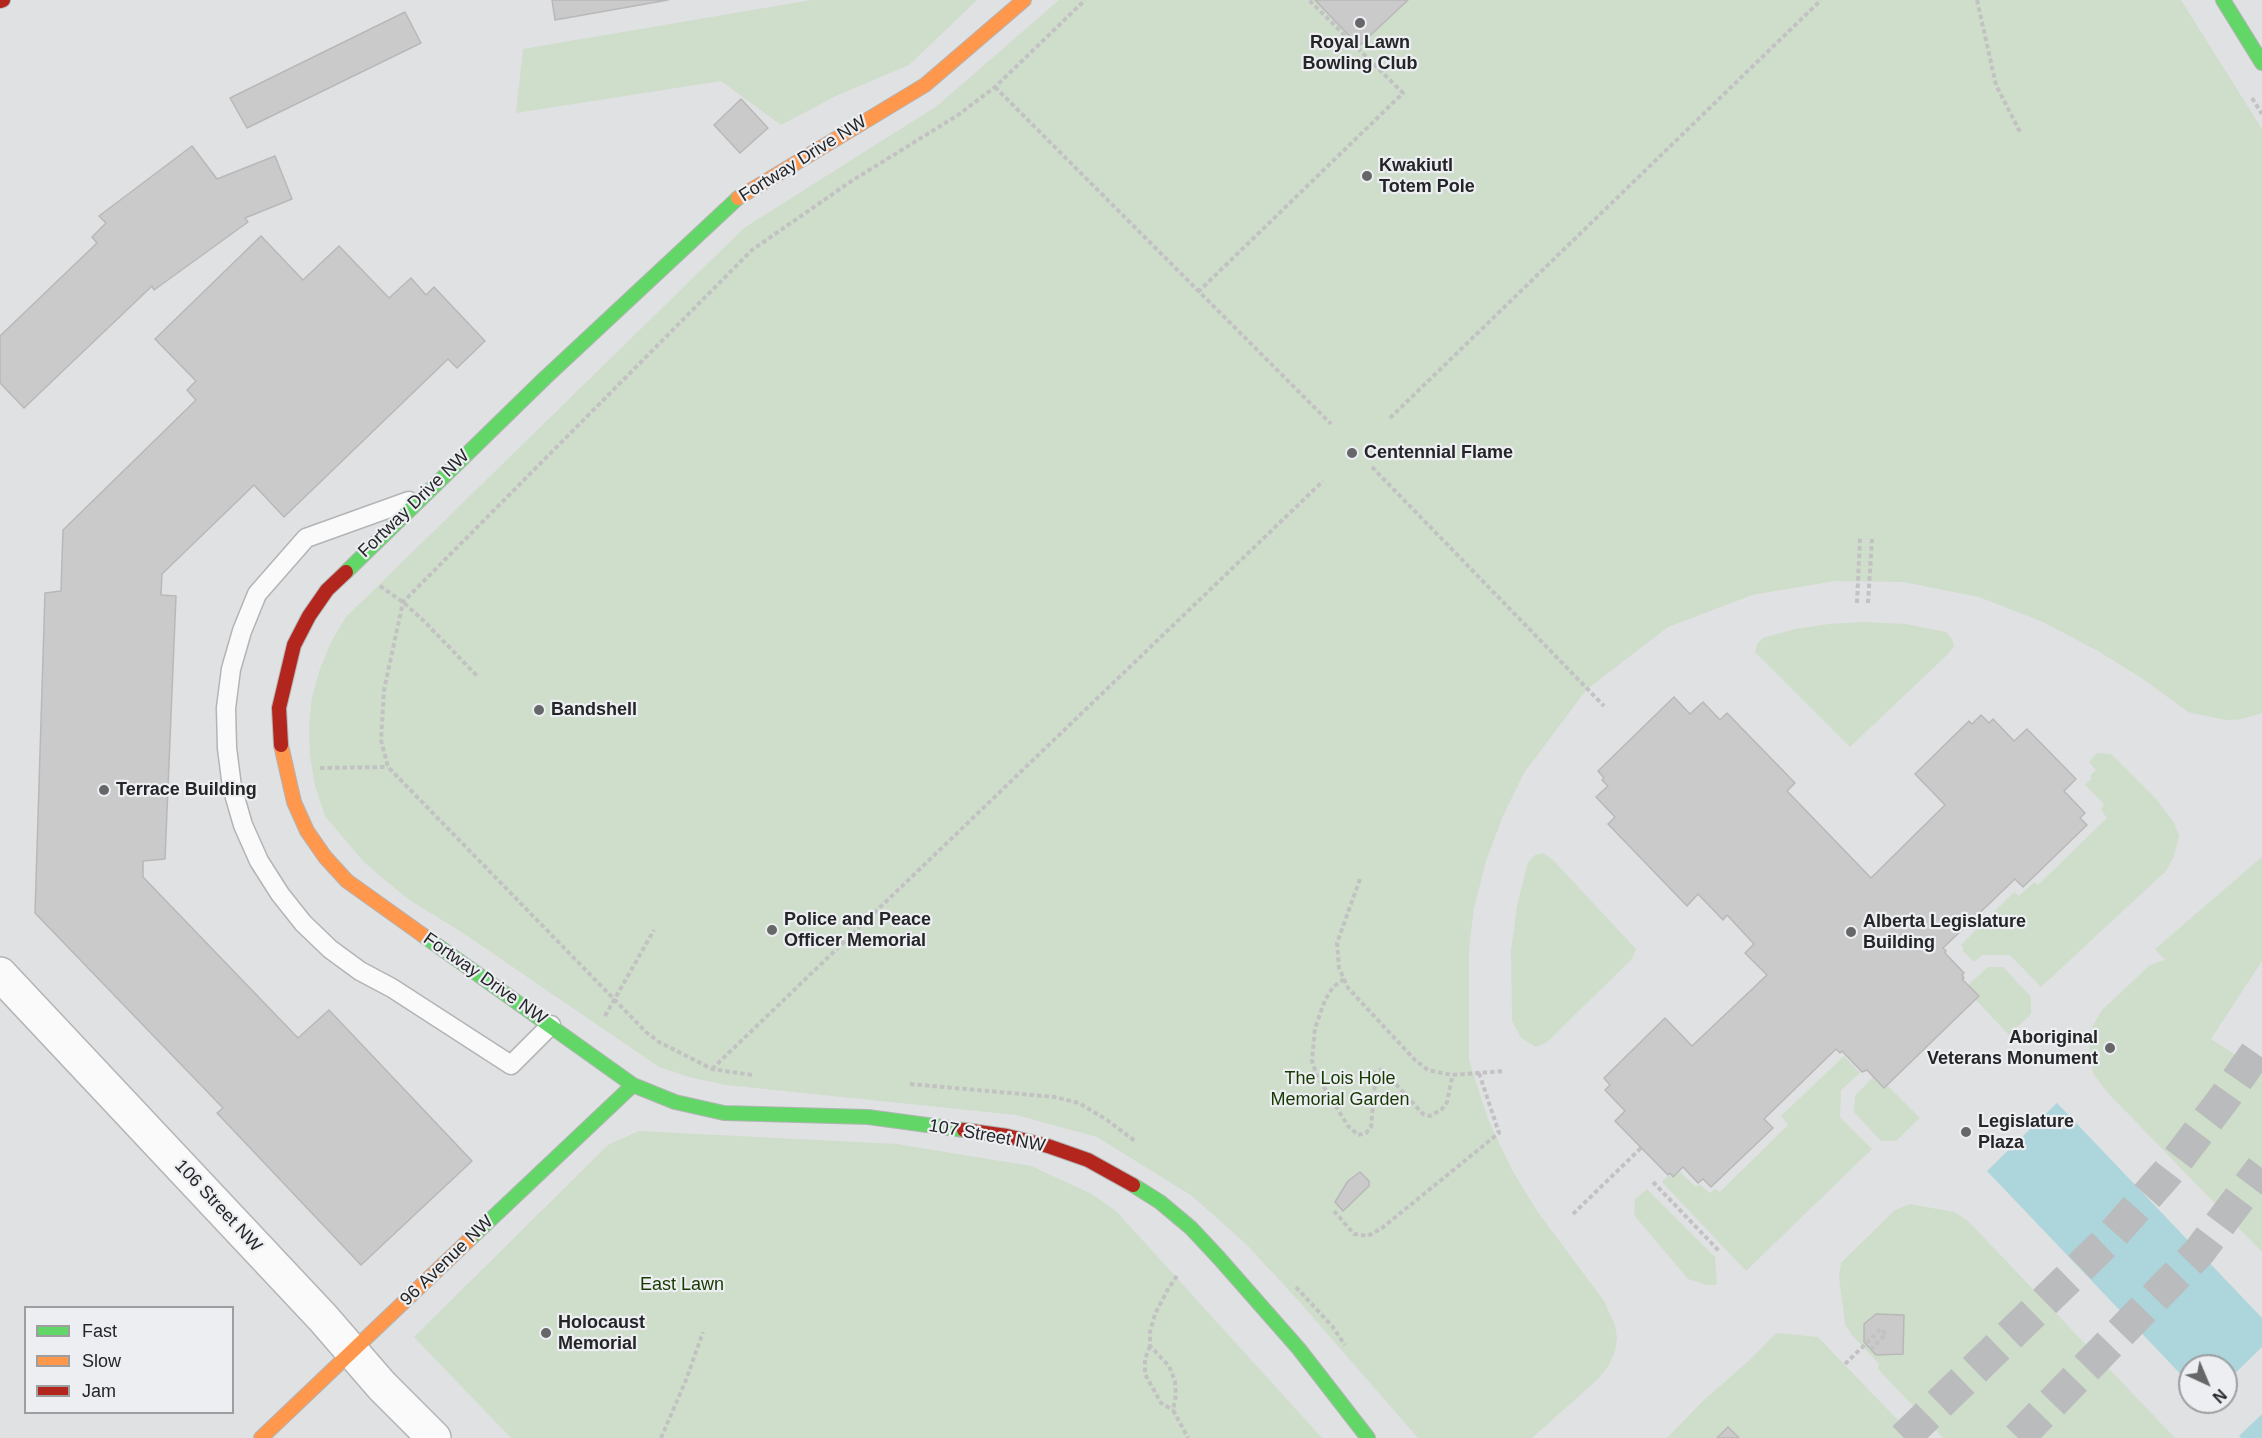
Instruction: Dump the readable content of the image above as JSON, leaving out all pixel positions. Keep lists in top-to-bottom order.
{
  "streets": {
    "street": [
      "Fortway Drive NW",
      "107 Street NW",
      "106 Street NW",
      "96 Avenue NW"
    ]
  },
  "crossings": [
    ["Fortway Drive NW", "107 Street NW"],
    ["Fortway Drive NW", "96 Avenue NW"],
    ["107 Street NW", "96 Avenue NW"],
    ["106 Street NW", "96 Avenue NW"]
  ],
  "parks": ["The Lois Hole Memorial Garden", "East Lawn"],
  "places": [
    "Royal Lawn Bowling Club",
    "Kwakiutl Totem Pole",
    "Centennial Flame",
    "Bandshell",
    "Terrace Building",
    "Police and Peace Officer Memorial",
    "Alberta Legislature Building",
    "Aboriginal Veterans Monument",
    "Legislature Plaza",
    "Holocaust Memorial"
  ],
  "legend": ["Fast", "Slow", "Jam"],
  "north": "bottom right"
}
